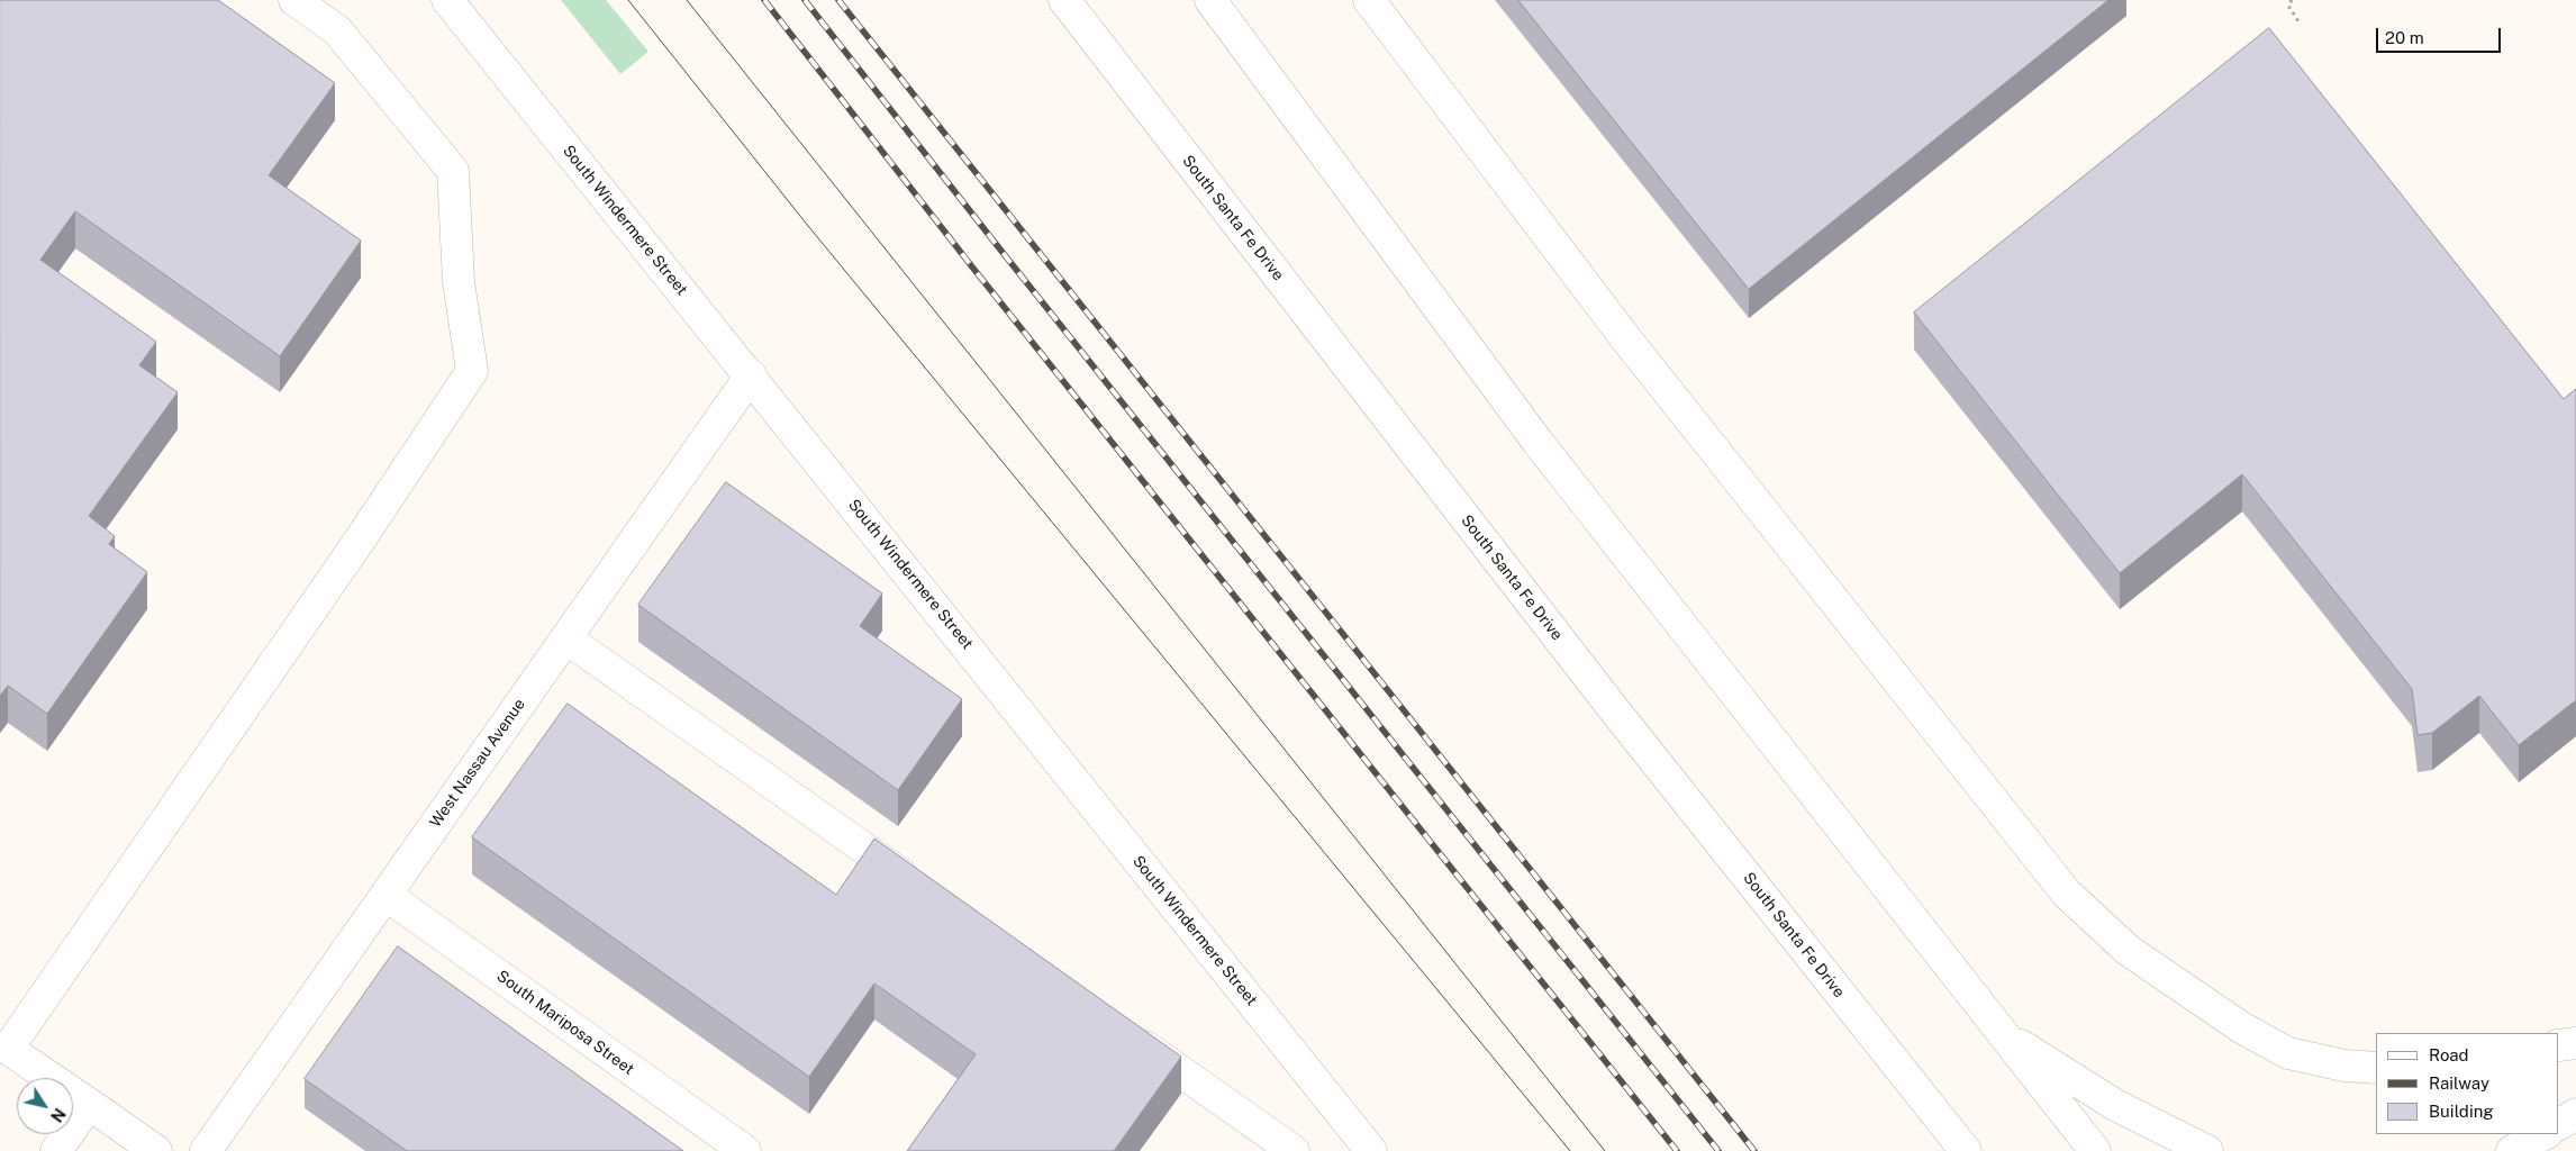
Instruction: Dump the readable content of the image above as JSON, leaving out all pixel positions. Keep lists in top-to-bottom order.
{
  "streets": {
    "main road": [
      "South Santa Fe Drive",
      "South Windermere Street",
      "West Nassau Avenue",
      "South Mariposa Street"
    ]
  },
  "crossings": [
    ["South Windermere Street", "West Nassau Avenue"],
    ["West Nassau Avenue", "South Mariposa Street"]
  ],
  "legend": ["Road", "Railway", "Building"],
  "scale_bar": "20 m",
  "north": "bottom right"
}
